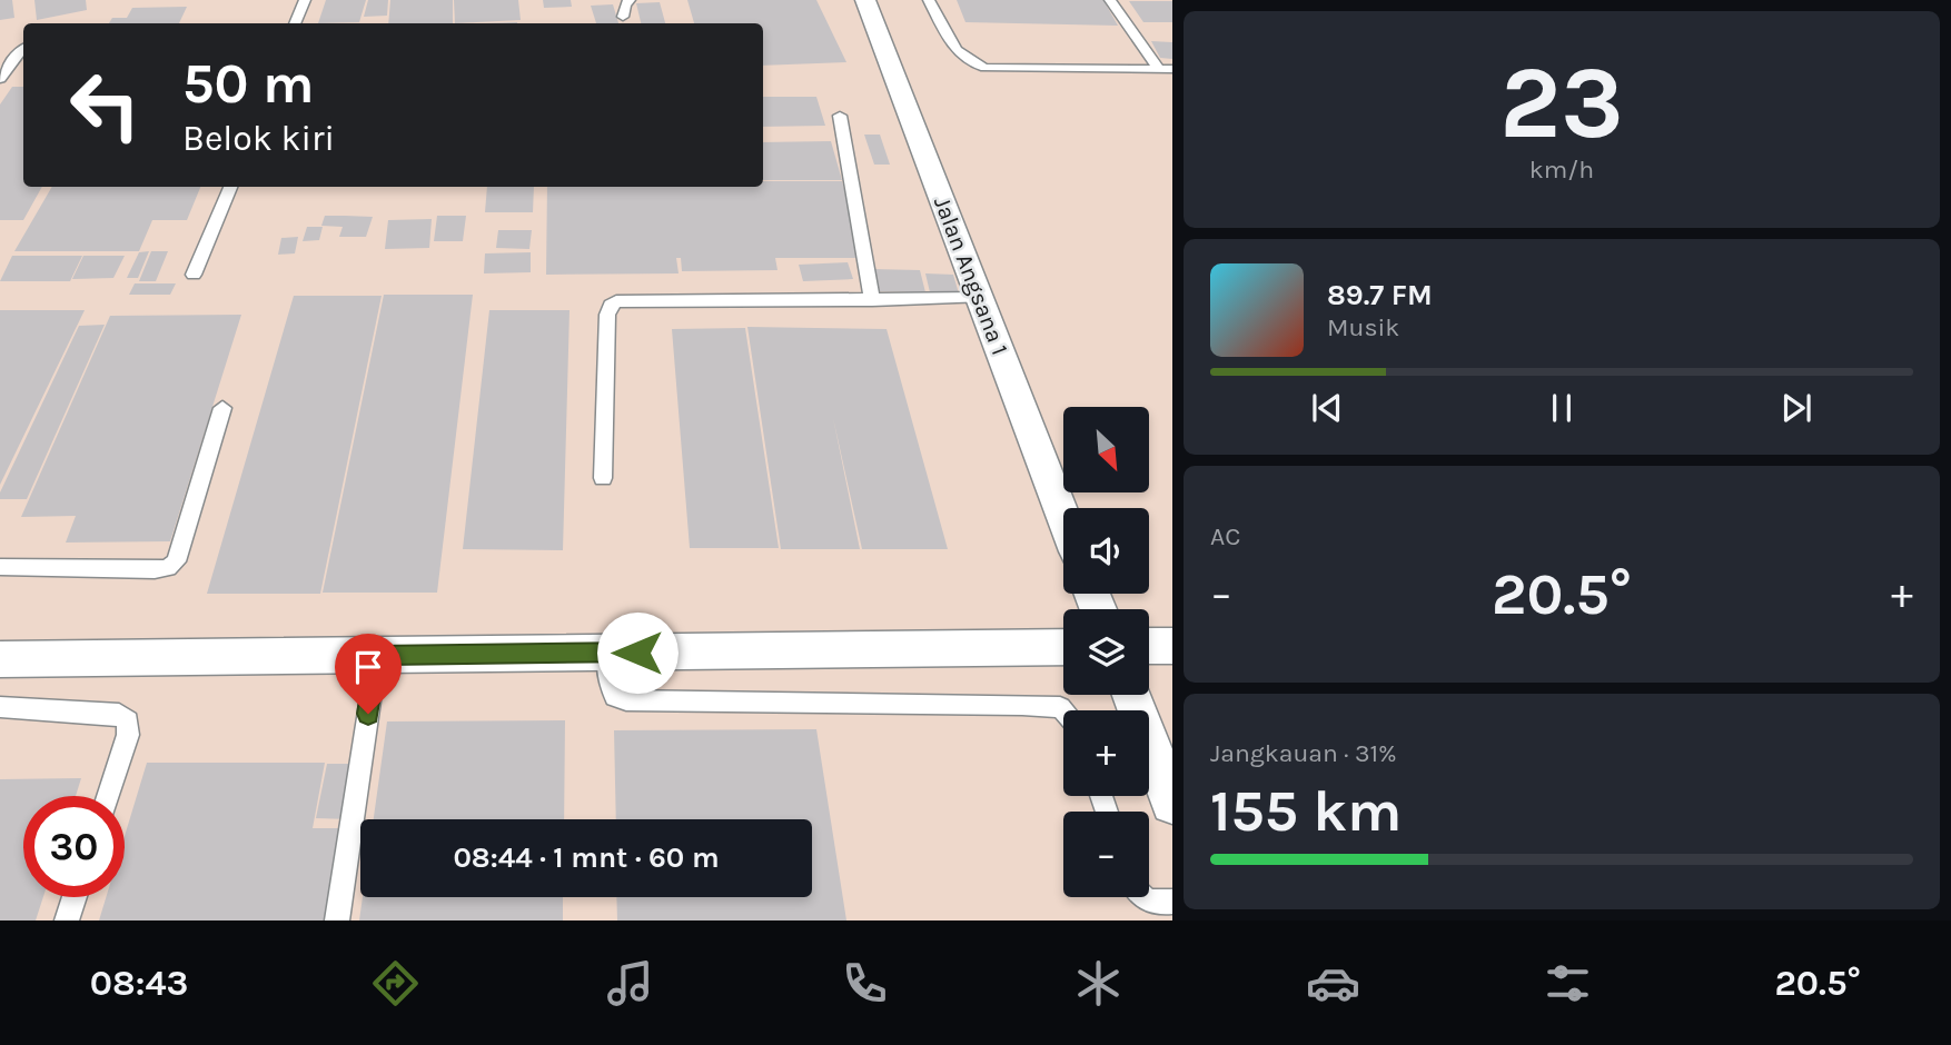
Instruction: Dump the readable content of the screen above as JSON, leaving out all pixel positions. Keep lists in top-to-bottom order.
{
  "streets": {
    "street": ["Jalan Angsana 1"]
  },
  "north": "bottom right",
  "page": {
    "tile": [
      ["23", "km/h"],
      "AC",
      ["Jangkauan · 31%", "155 km"]
    ],
    "turn": ["50 m", "Belok kiri"],
    "song": ["89.7 FM", "Musik"],
    "map_buttons": ["+", "−"],
    "heat": ["−", "20.5°", "+"],
    "limit": "30",
    "trip": "08:44 · 1 mnt · 60 m",
    "tabs": ["08:43", "20.5°"]
  }
}
